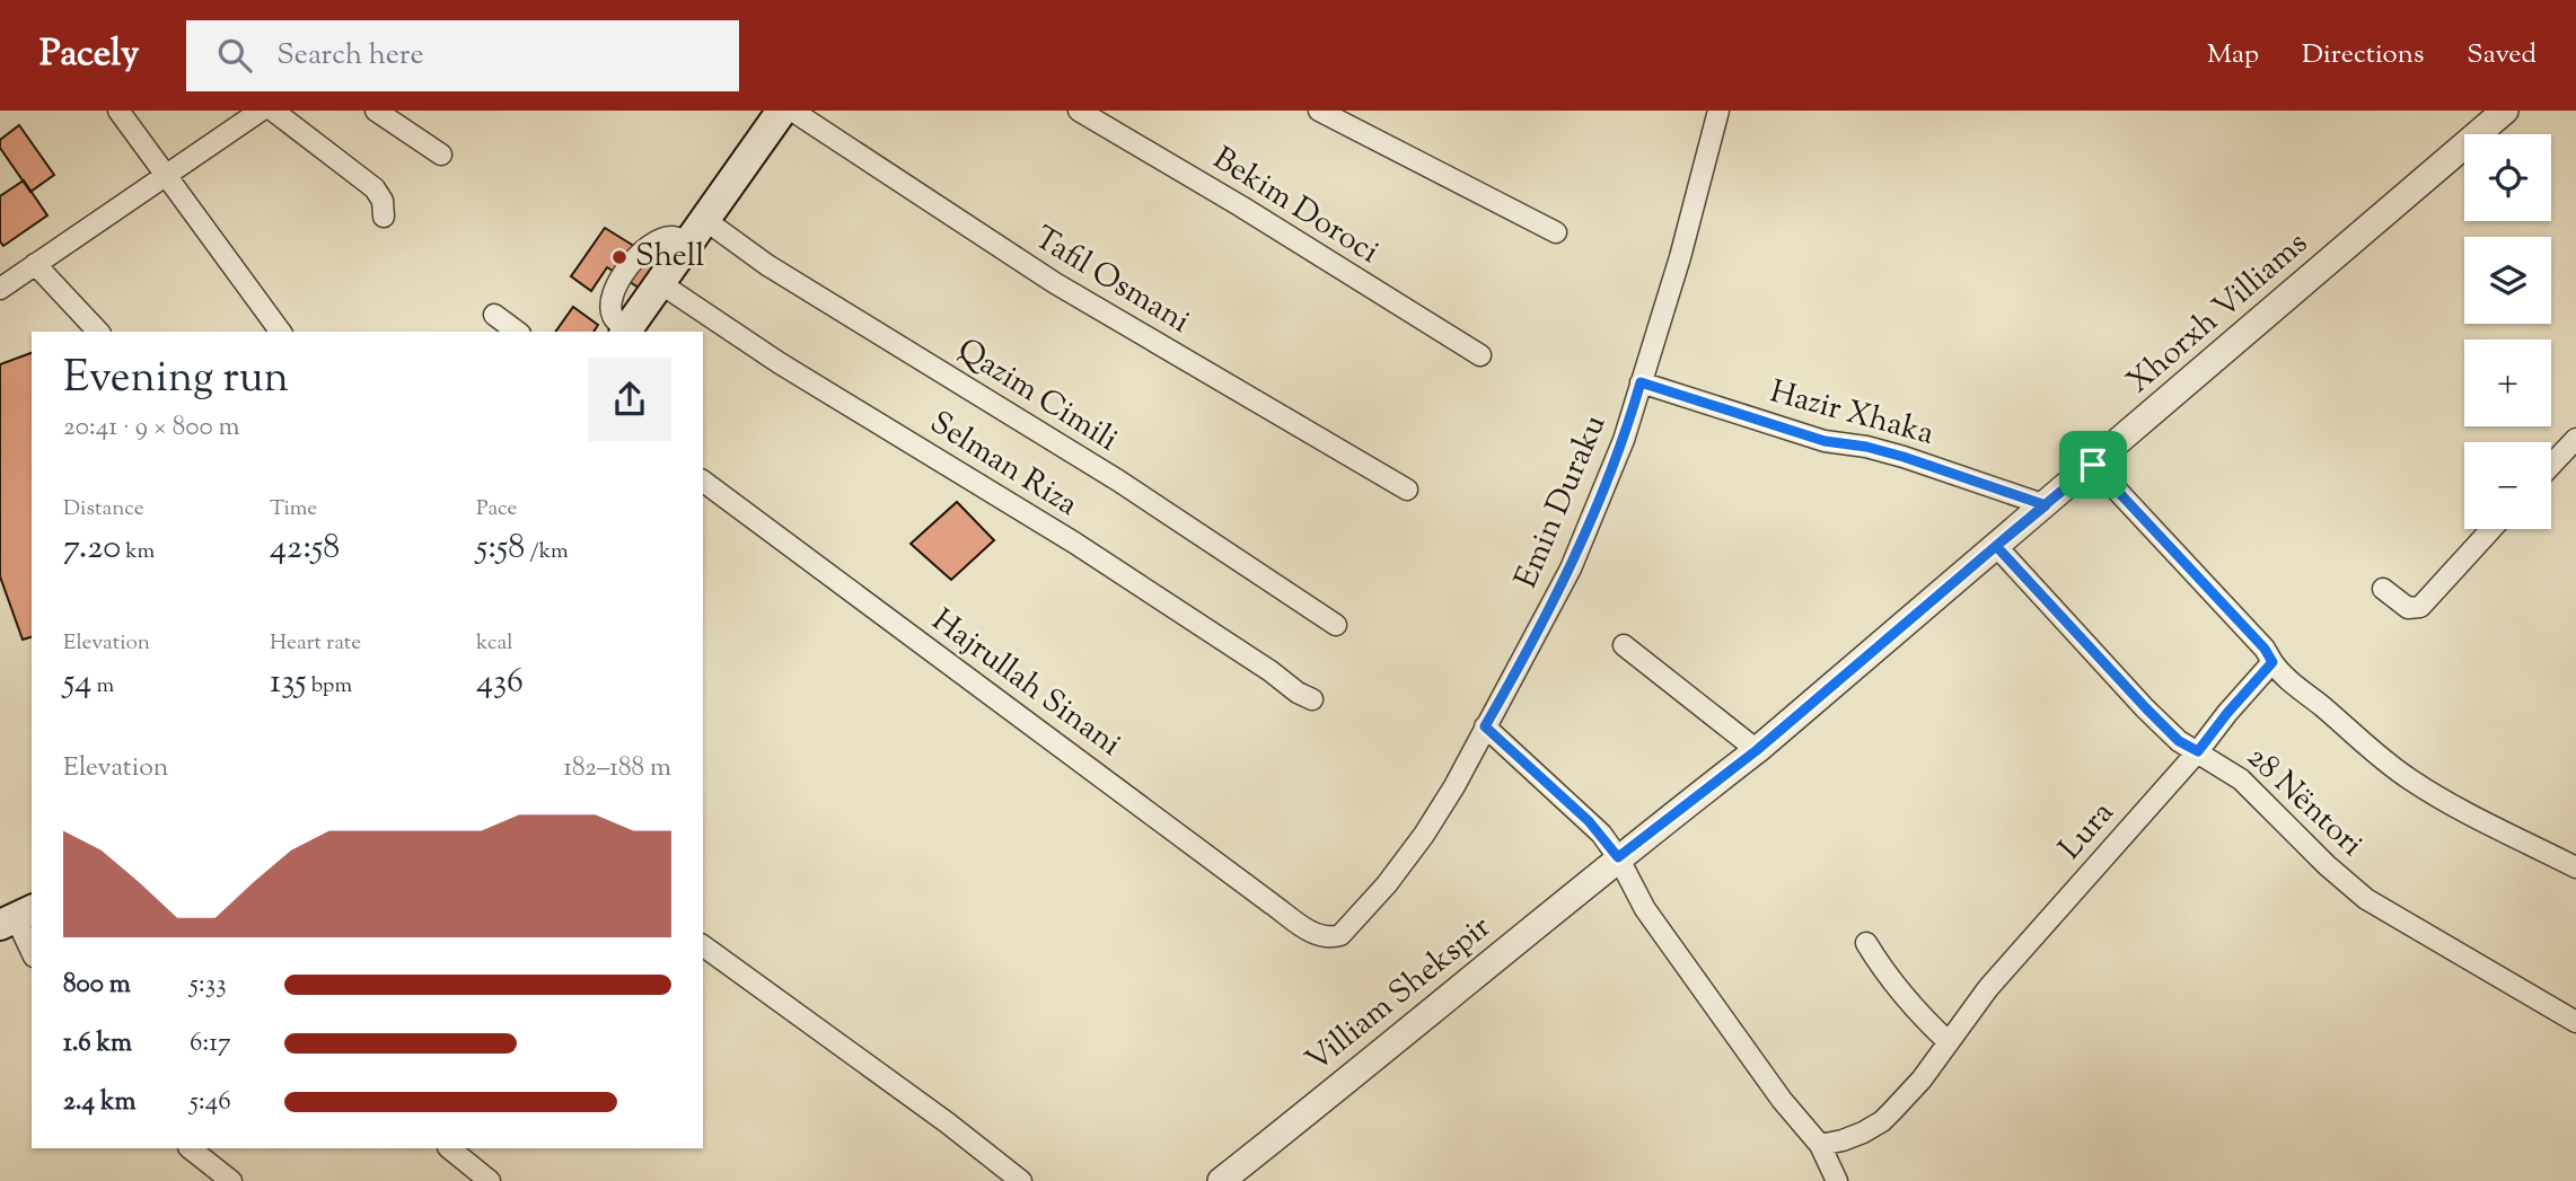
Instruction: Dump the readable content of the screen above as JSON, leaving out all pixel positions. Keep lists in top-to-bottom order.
{
  "streets": {
    "street": [
      "Bekim Doroci",
      "Tafil Osmani",
      "Xhorxh Villiams",
      "Qazim Cimili",
      "Hazir Xhaka",
      "Selman Riza",
      "Emin Duraku",
      "Hajrullah Sinani",
      "28 Nëntori",
      "Lura",
      "Villiam Shekspir"
    ]
  },
  "crossings": [
    ["Xhorxh Villiams", "Hazir Xhaka"],
    ["Xhorxh Villiams", "28 Nëntori"],
    ["Xhorxh Villiams", "Villiam Shekspir"],
    ["Hazir Xhaka", "Emin Duraku"],
    ["Emin Duraku", "Hajrullah Sinani"],
    ["28 Nëntori", "Lura"]
  ],
  "places": ["Shell"],
  "page": {
    "header": "Pacely",
    "search": "Search here",
    "nav": ["Map", "Directions", "Saved"],
    "map_buttons": ["+", "−"],
    "heading": ["Evening run", "20:41 · 9 × 800 m"],
    "stats": [
      ["Distance", "7.20 km"],
      ["Time", "42:58"],
      ["Pace", "5:58 /km"],
      ["Elevation", "54 m"],
      ["Heart rate", "135 bpm"],
      ["kcal", "436"]
    ],
    "chart": ["Elevation", "182–188 m"],
    "list": [
      {
        "name": "800 m",
        "note": "5:33"
      },
      {
        "name": "1.6 km",
        "note": "6:17"
      },
      {
        "name": "2.4 km",
        "note": "5:46"
      }
    ]
  }
}
